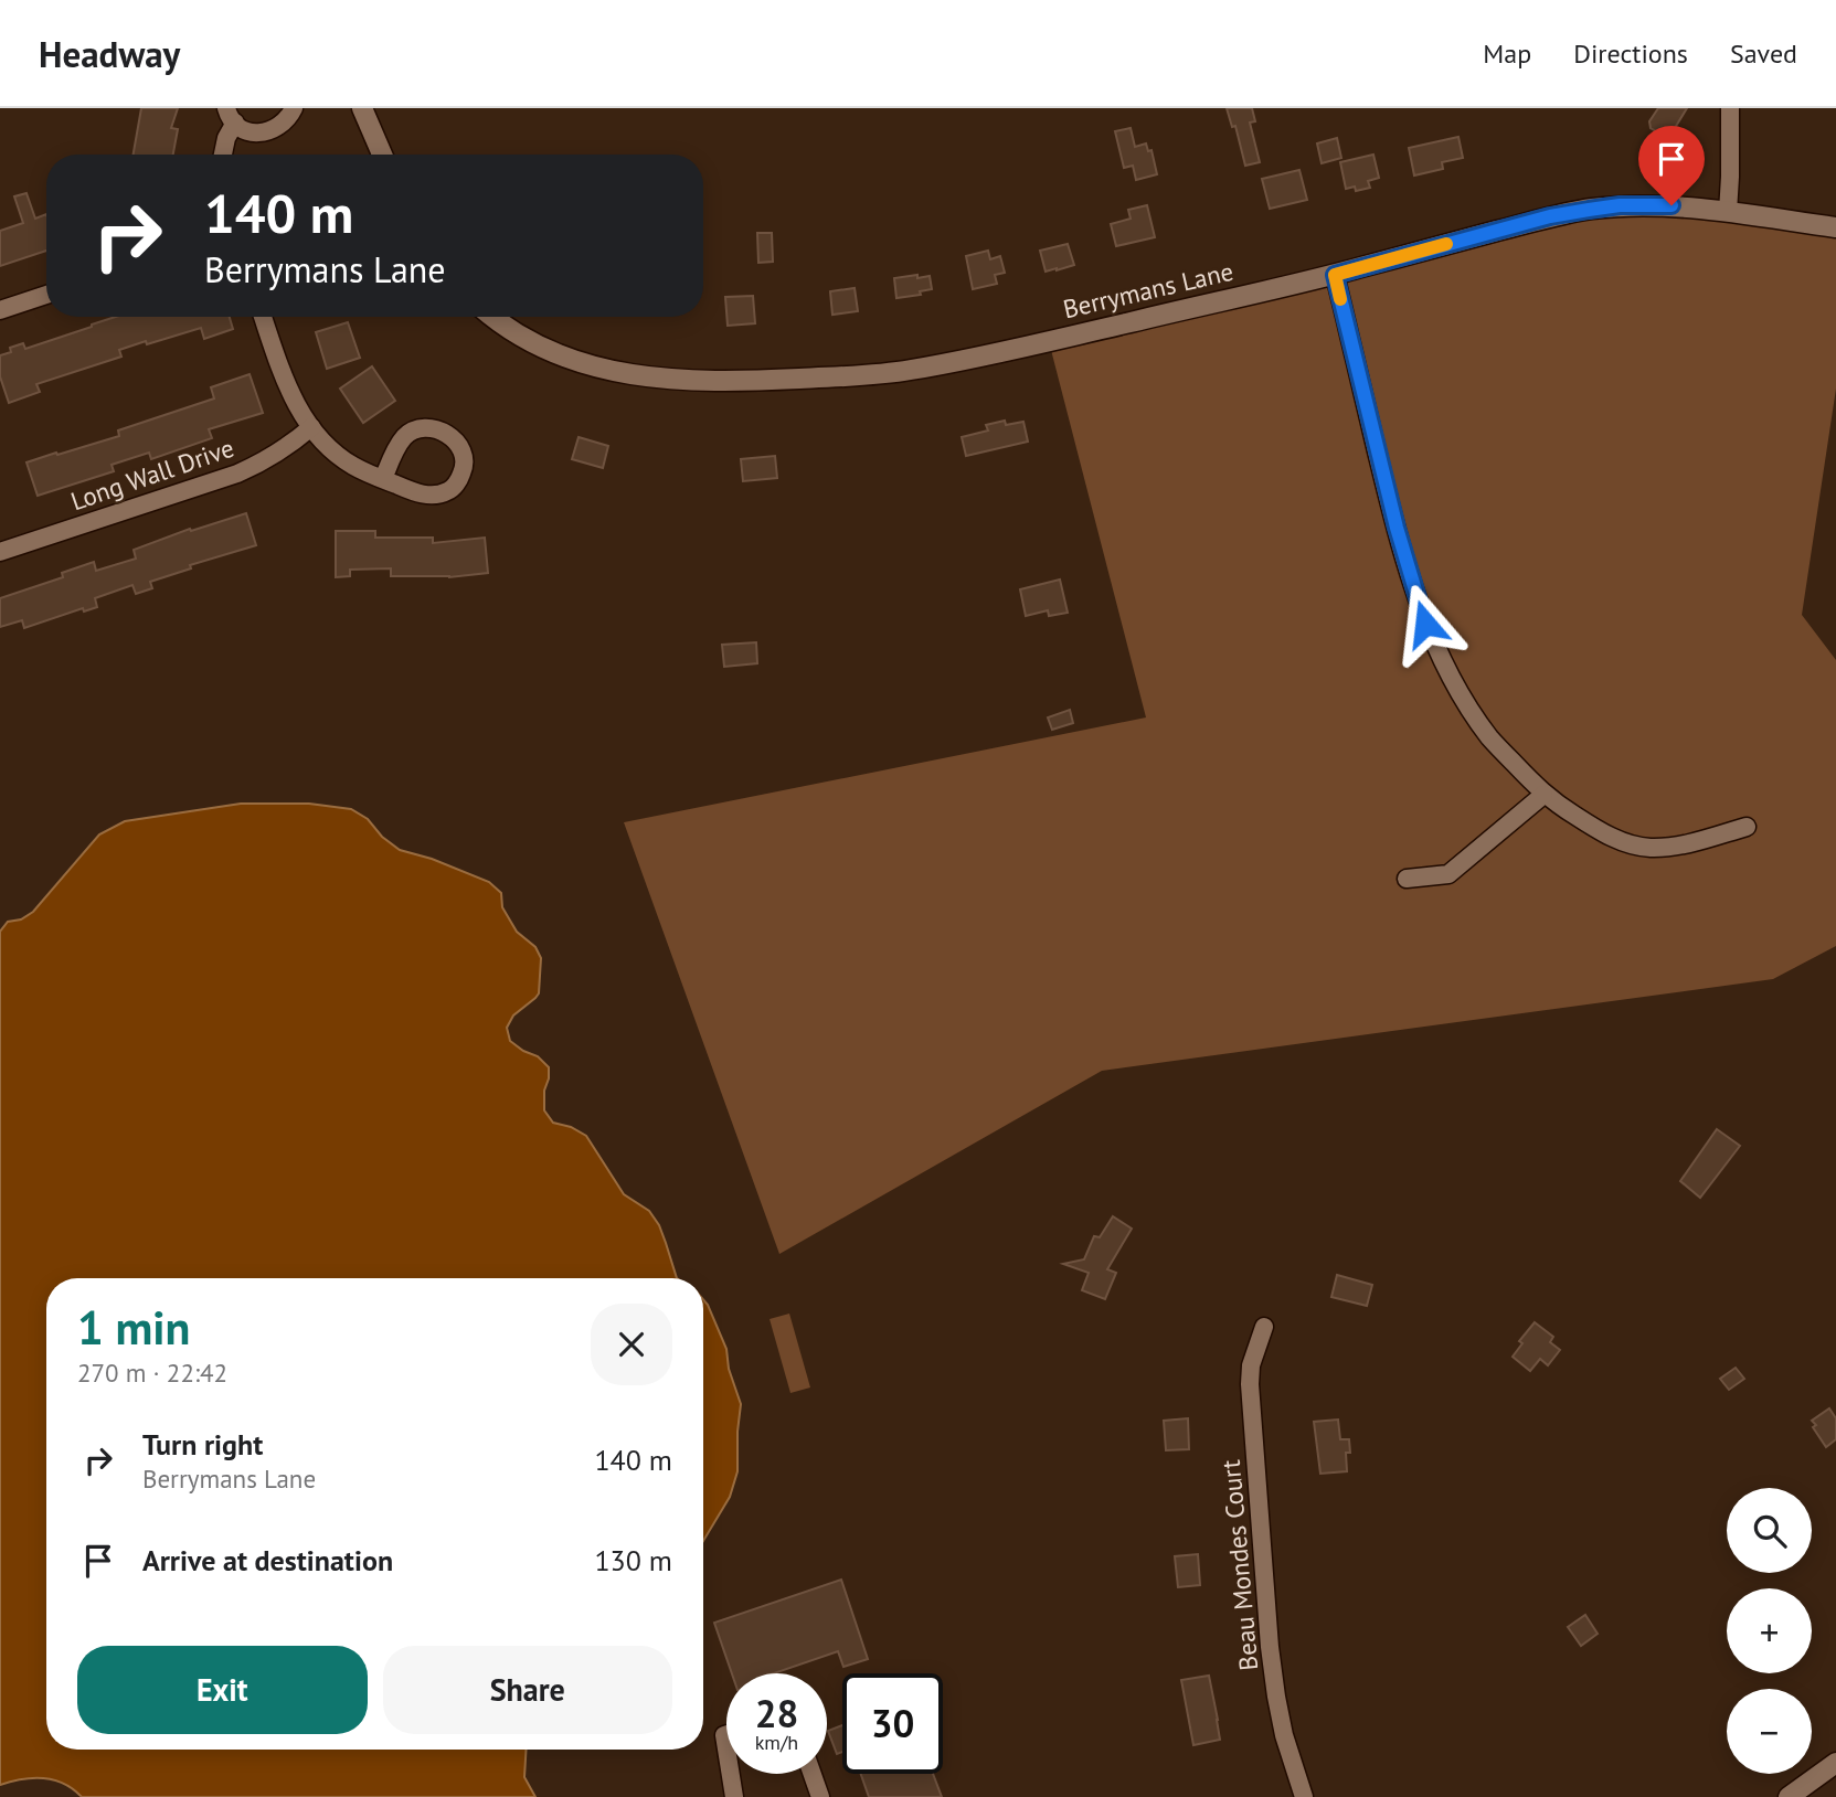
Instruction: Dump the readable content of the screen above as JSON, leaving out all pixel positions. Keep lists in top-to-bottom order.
{
  "streets": {
    "street": ["Berrymans Lane", "Long Wall Drive", "Beau Mondes Court"]
  },
  "page": {
    "header": "Headway",
    "nav": ["Map", "Directions", "Saved"],
    "turn": ["140 m", "Berrymans Lane"],
    "heading": ["1 min", "270 m · 22:42"],
    "list": [
      {
        "name": "Turn right",
        "note": "Berrymans Lane",
        "value": "140 m"
      },
      {
        "name": "Arrive at destination",
        "value": "130 m"
      }
    ],
    "map_buttons": ["+", "−"],
    "buttons": ["Exit", "Share"],
    "speed": "28 km/h",
    "limit": "30"
  }
}
